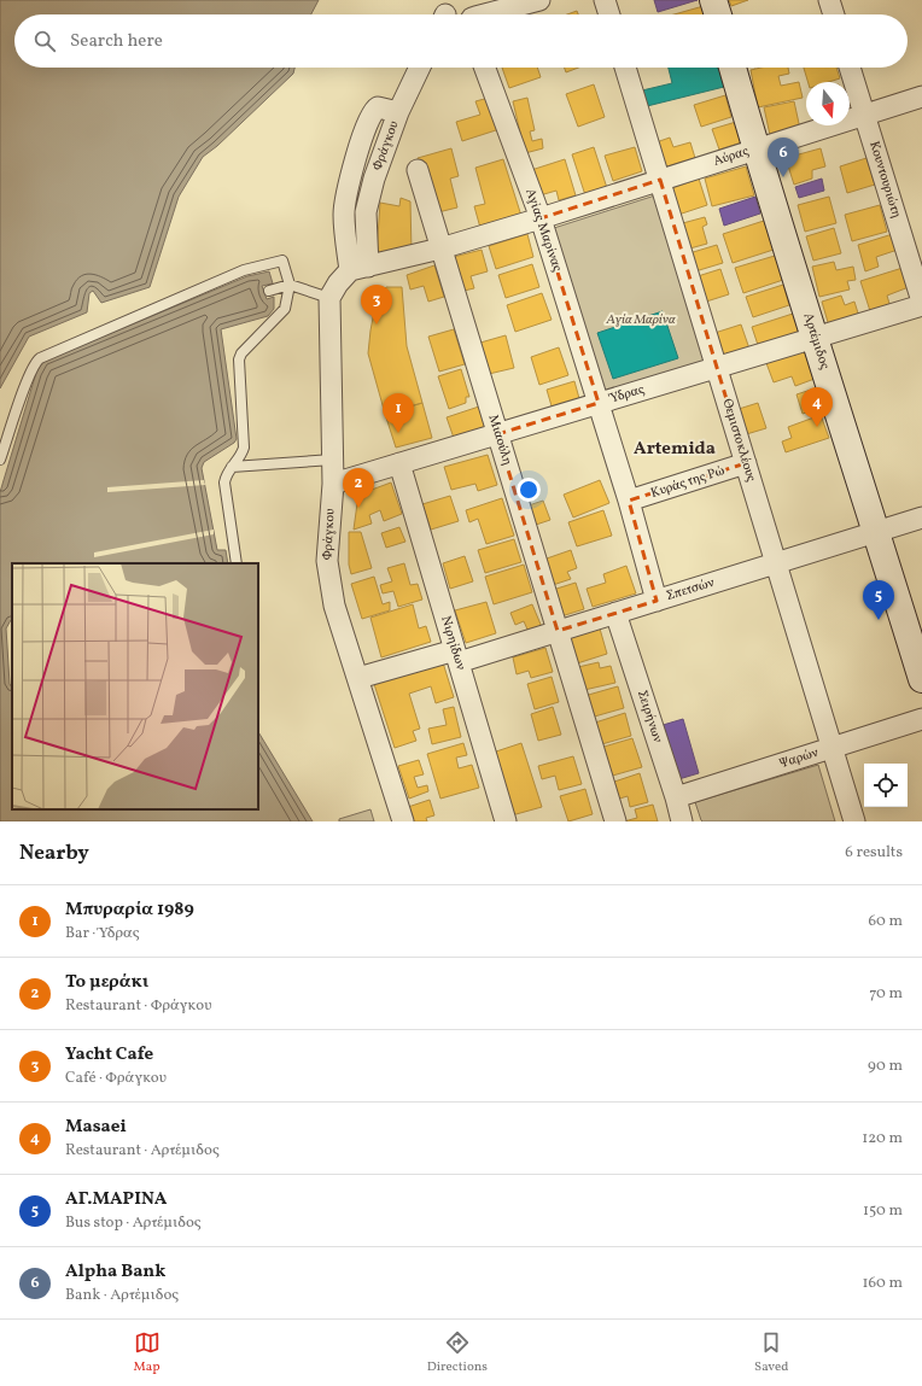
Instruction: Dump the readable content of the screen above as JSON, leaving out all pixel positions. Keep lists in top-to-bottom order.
{
  "streets": {
    "main road": ["Αρτέμιδος"],
    "street": [
      "Φράγκου",
      "Αύρας",
      "Κουντουριώτη",
      "Αγίας Μαρίνας",
      "Ύδρας",
      "Μιαούλη",
      "Θεμιστοκλέους",
      "Κυράς της Ρώ",
      "Σπετσών",
      "Νιρηίδων",
      "Σειρήνων",
      "Ψαρών"
    ]
  },
  "crossings": [
    ["Φράγκου", "Αύρας"],
    ["Φράγκου", "Ύδρας"],
    ["Φράγκου", "Σπετσών"],
    ["Αύρας", "Κουντουριώτη"],
    ["Αύρας", "Αγίας Μαρίνας"],
    ["Αύρας", "Αρτέμιδος"],
    ["Αύρας", "Μιαούλη"],
    ["Αύρας", "Θεμιστοκλέους"],
    ["Κουντουριώτη", "Ύδρας"],
    ["Αγίας Μαρίνας", "Ύδρας"],
    ["Αγίας Μαρίνας", "Κυράς της Ρώ"],
    ["Αγίας Μαρίνας", "Σπετσών"],
    ["Αρτέμιδος", "Ύδρας"],
    ["Αρτέμιδος", "Σπετσών"],
    ["Ύδρας", "Μιαούλη"],
    ["Ύδρας", "Θεμιστοκλέους"],
    ["Ύδρας", "Νιρηίδων"],
    ["Μιαούλη", "Σπετσών"],
    ["Θεμιστοκλέους", "Κυράς της Ρώ"],
    ["Θεμιστοκλέους", "Σπετσών"],
    ["Θεμιστοκλέους", "Ψαρών"],
    ["Σπετσών", "Νιρηίδων"],
    ["Σπετσών", "Σειρήνων"],
    ["Σειρήνων", "Ψαρών"]
  ],
  "districts": ["Artemida"],
  "parks": ["Αγία Μαρίνα"],
  "north": "bottom",
  "page": {
    "search": "Search here",
    "pins": [
      "6",
      "3",
      "4",
      "1",
      "2",
      "5"
    ],
    "heading": ["Nearby", "6 results"],
    "list": [
      {
        "mark": "1",
        "name": "Μπυραρία 1989",
        "note": "Bar · Ύδρας",
        "value": "60 m"
      },
      {
        "mark": "2",
        "name": "Το μεράκι",
        "note": "Restaurant · Φράγκου",
        "value": "70 m"
      },
      {
        "mark": "3",
        "name": "Yacht Cafe",
        "note": "Café · Φράγκου",
        "value": "90 m"
      },
      {
        "mark": "4",
        "name": "Masaei",
        "note": "Restaurant · Αρτέμιδος",
        "value": "120 m"
      },
      {
        "mark": "5",
        "name": "ΑΓ.ΜΑΡΙΝΑ",
        "note": "Bus stop · Αρτέμιδος",
        "value": "150 m"
      },
      {
        "mark": "6",
        "name": "Alpha Bank",
        "note": "Bank · Αρτέμιδος",
        "value": "160 m"
      }
    ],
    "nav": ["Map", "Directions", "Saved"]
  }
}
